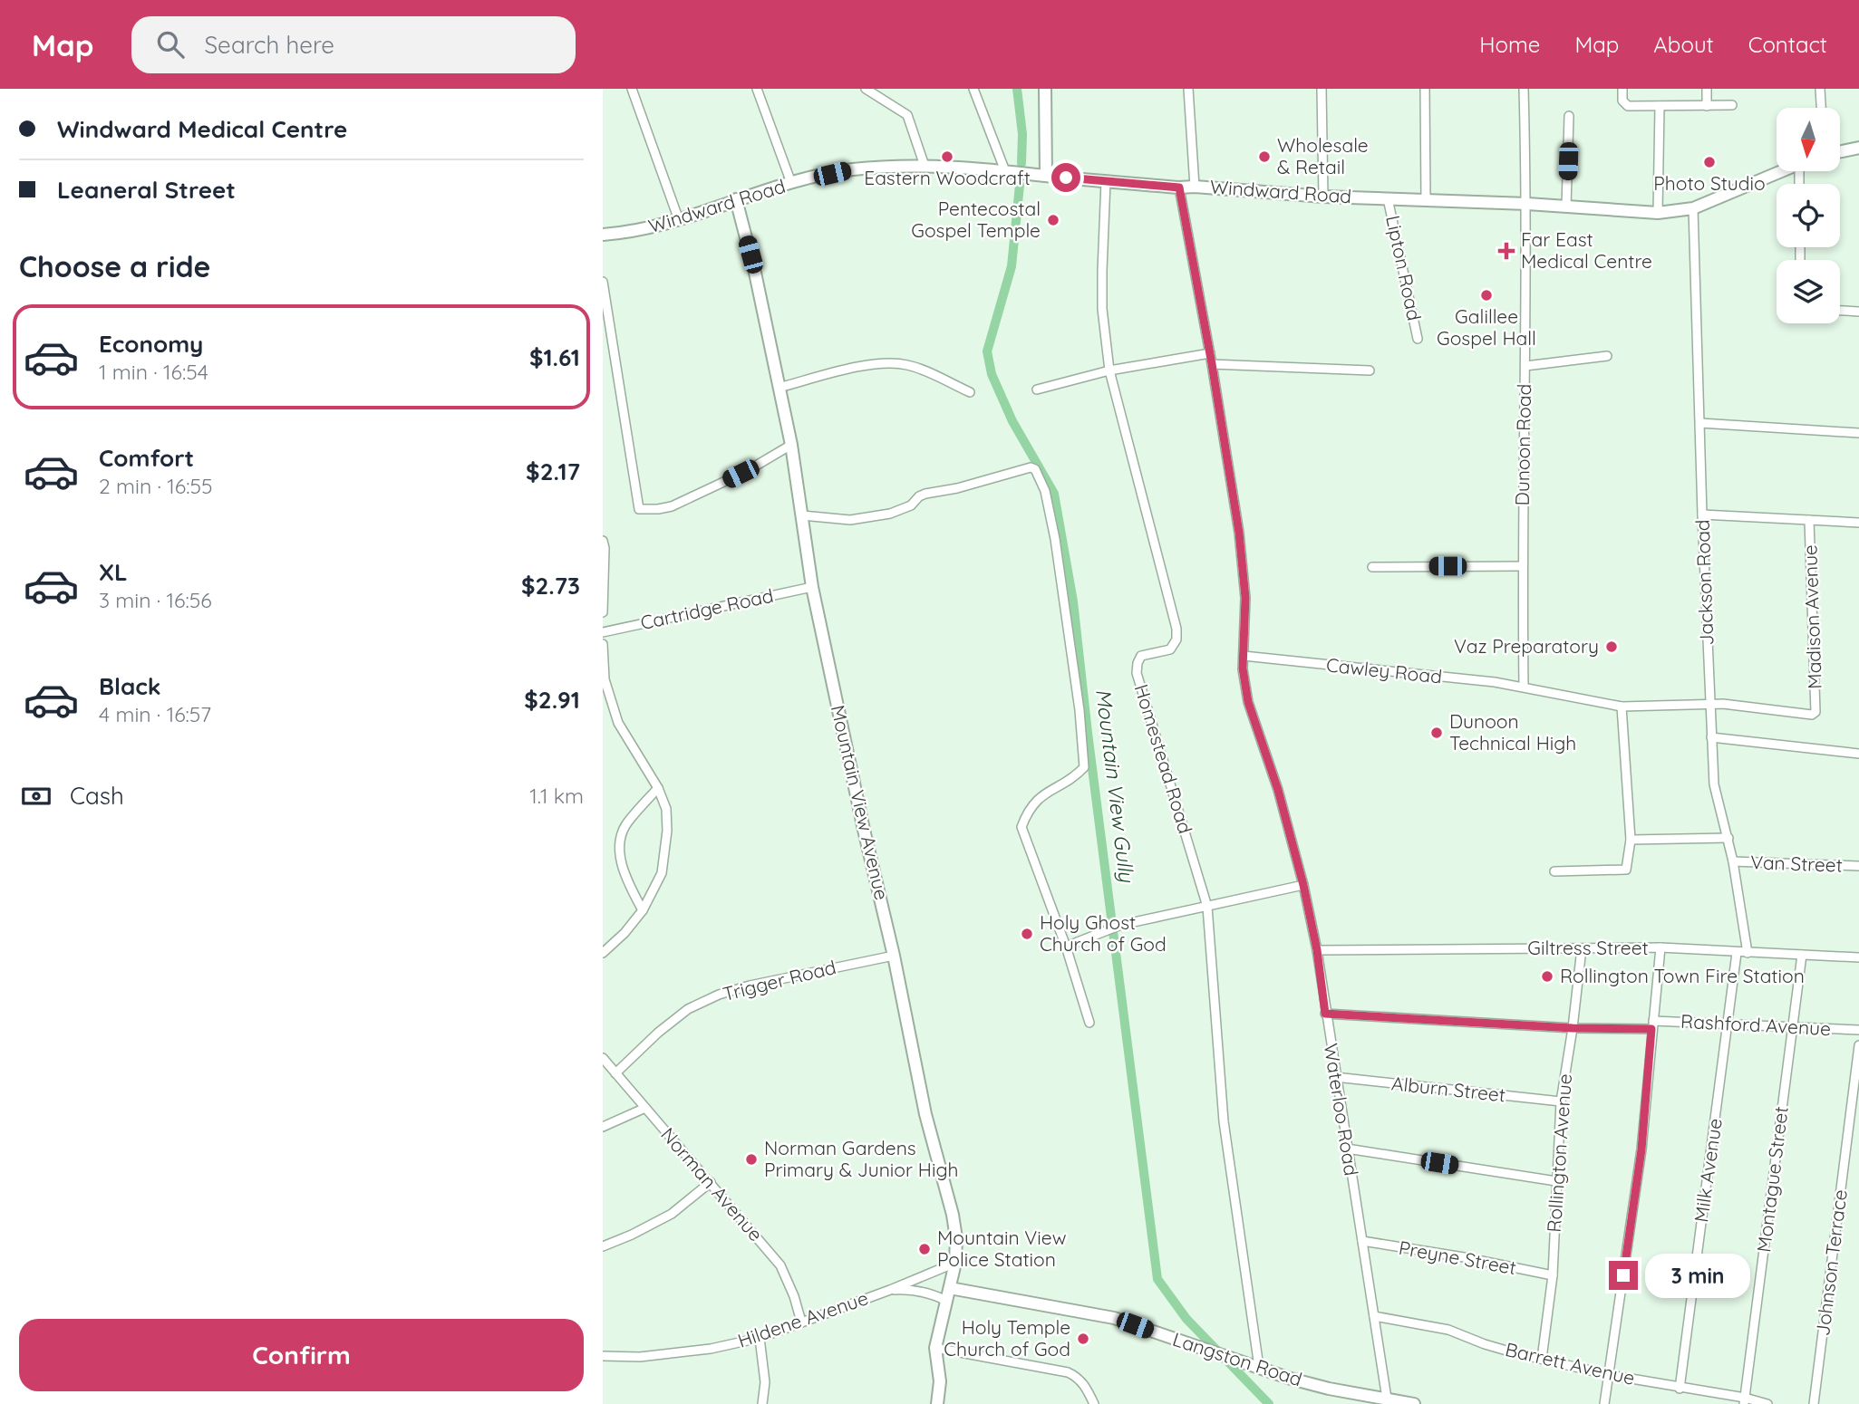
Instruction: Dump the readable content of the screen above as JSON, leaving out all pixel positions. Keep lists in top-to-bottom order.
{
  "streets": {
    "main road": ["Windward Road", "Mountain View Avenue", "Langston Road"],
    "street": [
      "Lipton Road",
      "Dunoon Road",
      "Jackson Road",
      "Cartridge Road",
      "Madison Avenue",
      "Cawley Road",
      "Homestead Road",
      "Van Street",
      "Giltress Street",
      "Trigger Road",
      "Rashford Avenue",
      "Alburn Street",
      "Waterloo Road",
      "Rollington Avenue",
      "Milk Avenue",
      "Montague Street",
      "Norman Avenue",
      "Preyne Street",
      "Johnson Terrace",
      "Hildene Avenue",
      "Barrett Avenue"
    ]
  },
  "crossings": [
    ["Windward Road", "Lipton Road"],
    ["Windward Road", "Dunoon Road"],
    ["Windward Road", "Jackson Road"],
    ["Windward Road", "Homestead Road"],
    ["Windward Road", "Mountain View Avenue"],
    ["Windward Road", "Waterloo Road"],
    ["Dunoon Road", "Cawley Road"],
    ["Jackson Road", "Cawley Road"],
    ["Jackson Road", "Van Street"],
    ["Jackson Road", "Giltress Street"],
    ["Cartridge Road", "Mountain View Avenue"],
    ["Madison Avenue", "Cawley Road"],
    ["Cawley Road", "Waterloo Road"],
    ["Homestead Road", "Langston Road"],
    ["Mountain View Avenue", "Trigger Road"],
    ["Mountain View Avenue", "Hildene Avenue"],
    ["Mountain View Avenue", "Langston Road"],
    ["Giltress Street", "Waterloo Road"],
    ["Giltress Street", "Rollington Avenue"],
    ["Giltress Street", "Milk Avenue"],
    ["Giltress Street", "Montague Street"],
    ["Trigger Road", "Norman Avenue"],
    ["Rashford Avenue", "Waterloo Road"],
    ["Rashford Avenue", "Rollington Avenue"],
    ["Rashford Avenue", "Milk Avenue"],
    ["Rashford Avenue", "Montague Street"],
    ["Alburn Street", "Waterloo Road"],
    ["Alburn Street", "Rollington Avenue"],
    ["Waterloo Road", "Preyne Street"],
    ["Waterloo Road", "Langston Road"],
    ["Waterloo Road", "Barrett Avenue"],
    ["Rollington Avenue", "Preyne Street"],
    ["Rollington Avenue", "Barrett Avenue"],
    ["Milk Avenue", "Barrett Avenue"],
    ["Montague Street", "Barrett Avenue"],
    ["Norman Avenue", "Hildene Avenue"]
  ],
  "water": ["Mountain View Gully"],
  "places": {
    "other": [
      "Eastern Woodcraft",
      "Wholesale & Retail",
      "Photo Studio",
      "Pentecostal Gospel Temple",
      "Galillee Gospel Hall",
      "Vaz Preparatory",
      "Dunoon Technical High",
      "Holy Ghost Church of God",
      "Rollington Town Fire Station",
      "Norman Gardens Primary & Junior High",
      "Mountain View Police Station",
      "Holy Temple Church of God"
    ],
    "health": ["Far East Medical Centre"]
  },
  "north": "bottom",
  "page": {
    "header": "Map",
    "search": "Search here",
    "nav": [
      "Home",
      "Map",
      "About",
      "Contact"
    ],
    "banner": ["Windward Medical Centre", "Leaneral Street"],
    "heading": "Choose a ride",
    "list": [
      {
        "name": "Economy",
        "note": "1 min · 16:54",
        "value": "$1.61"
      },
      {
        "name": "Comfort",
        "note": "2 min · 16:55",
        "value": "$2.17"
      },
      {
        "name": "XL",
        "note": "3 min · 16:56",
        "value": "$2.73"
      },
      {
        "name": "Black",
        "note": "4 min · 16:57",
        "value": "$2.91"
      }
    ],
    "pay": ["Cash", "1.1 km"],
    "bubble": "3 min",
    "buttons": "Confirm"
  }
}
